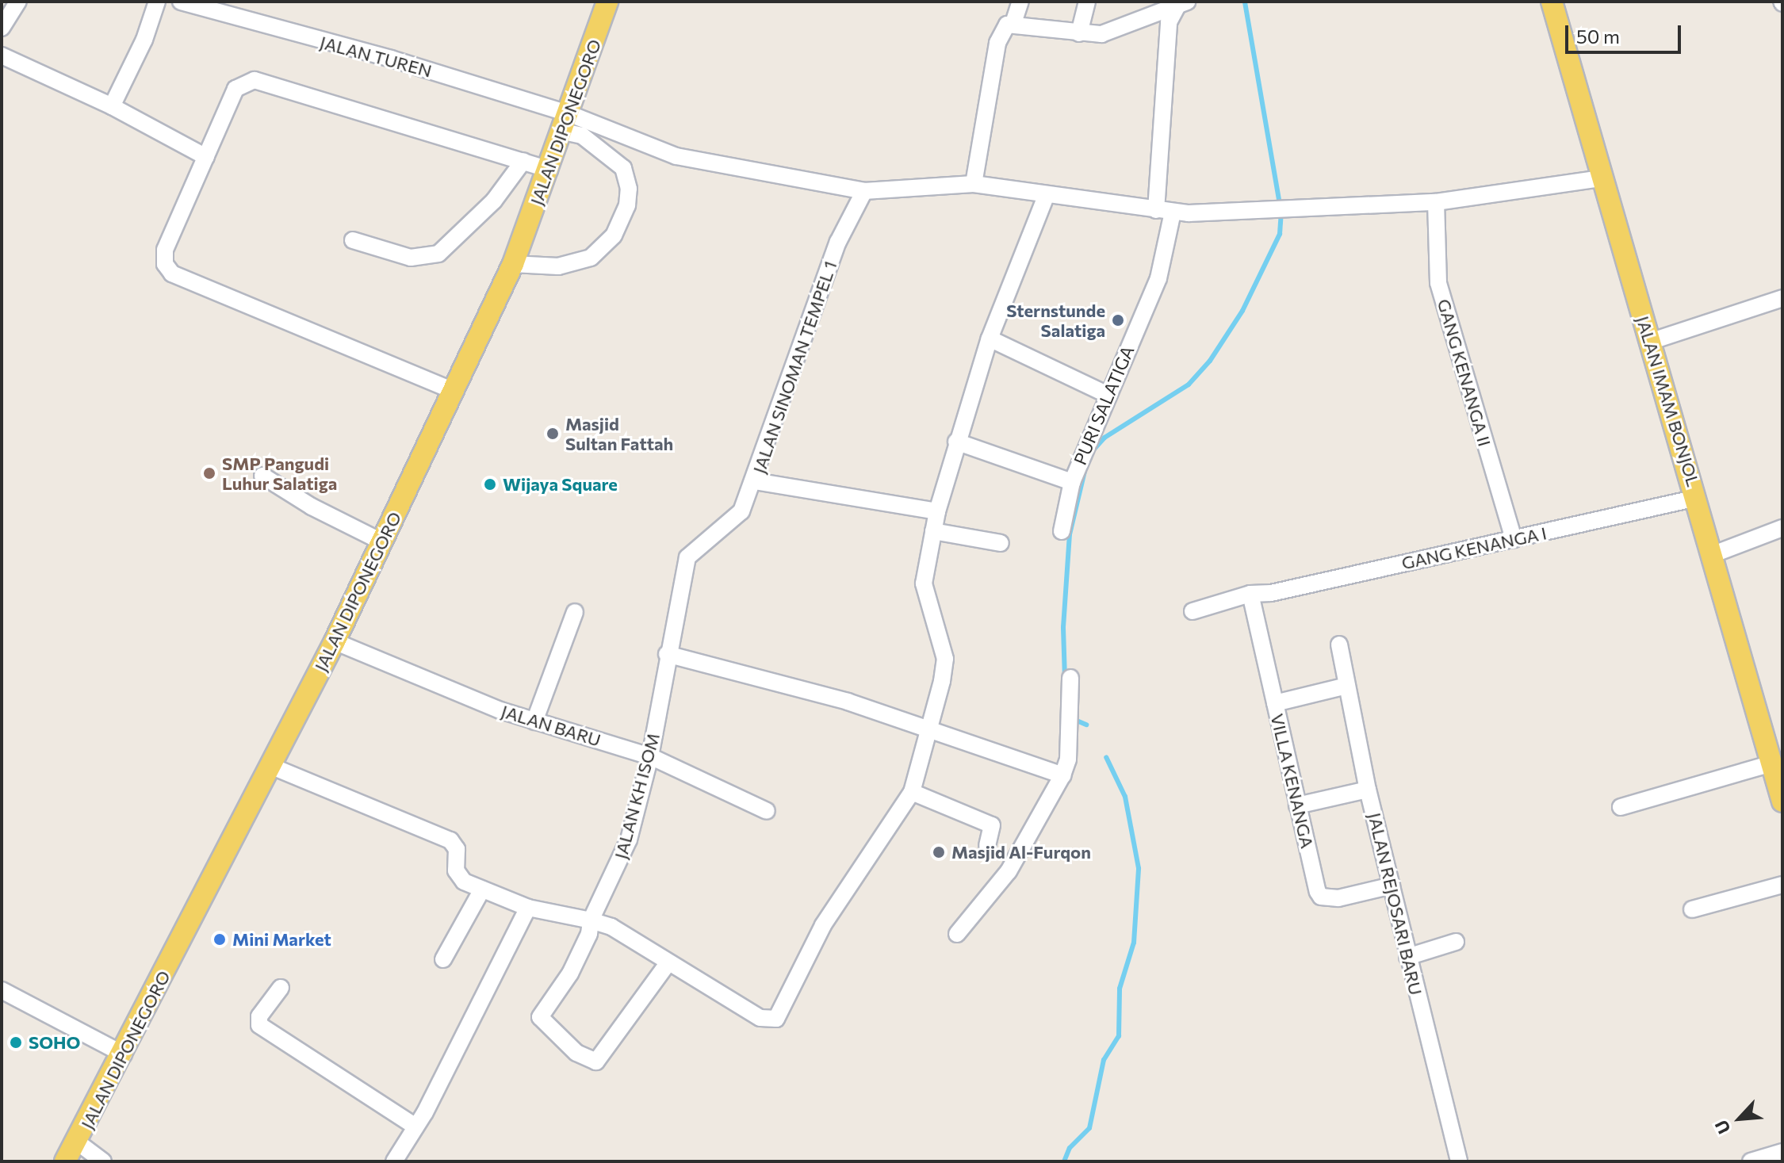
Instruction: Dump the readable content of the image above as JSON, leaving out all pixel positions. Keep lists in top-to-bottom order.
{
  "streets": {
    "main road": ["JALAN DIPONEGORO", "JALAN IMAM BONJOL"],
    "street": [
      "JALAN TUREN",
      "JALAN SINOMAN TEMPEL 1",
      "GANG KENANGA II",
      "PURI SALATIGA",
      "GANG KENANGA I",
      "JALAN BARU",
      "VILLA KENANGA",
      "JALAN KH ISOM",
      "JALAN REJOSARI BARU"
    ]
  },
  "crossings": [
    ["JALAN TUREN", "JALAN DIPONEGORO"],
    ["JALAN DIPONEGORO", "JALAN BARU"],
    ["JALAN SINOMAN TEMPEL 1", "JALAN KH ISOM"],
    ["GANG KENANGA II", "GANG KENANGA I"],
    ["JALAN IMAM BONJOL", "GANG KENANGA I"],
    ["GANG KENANGA I", "VILLA KENANGA"],
    ["JALAN BARU", "JALAN KH ISOM"],
    ["VILLA KENANGA", "JALAN REJOSARI BARU"]
  ],
  "places": [
    "Sternstunde Salatiga",
    "Masjid Sultan Fattah",
    "SMP Pangudi Luhur Salatiga",
    "Wijaya Square",
    "Masjid Al-Furqon",
    "Mini Market",
    "SOHO"
  ],
  "scale_bar": "50 m",
  "north": "bottom left"
}
